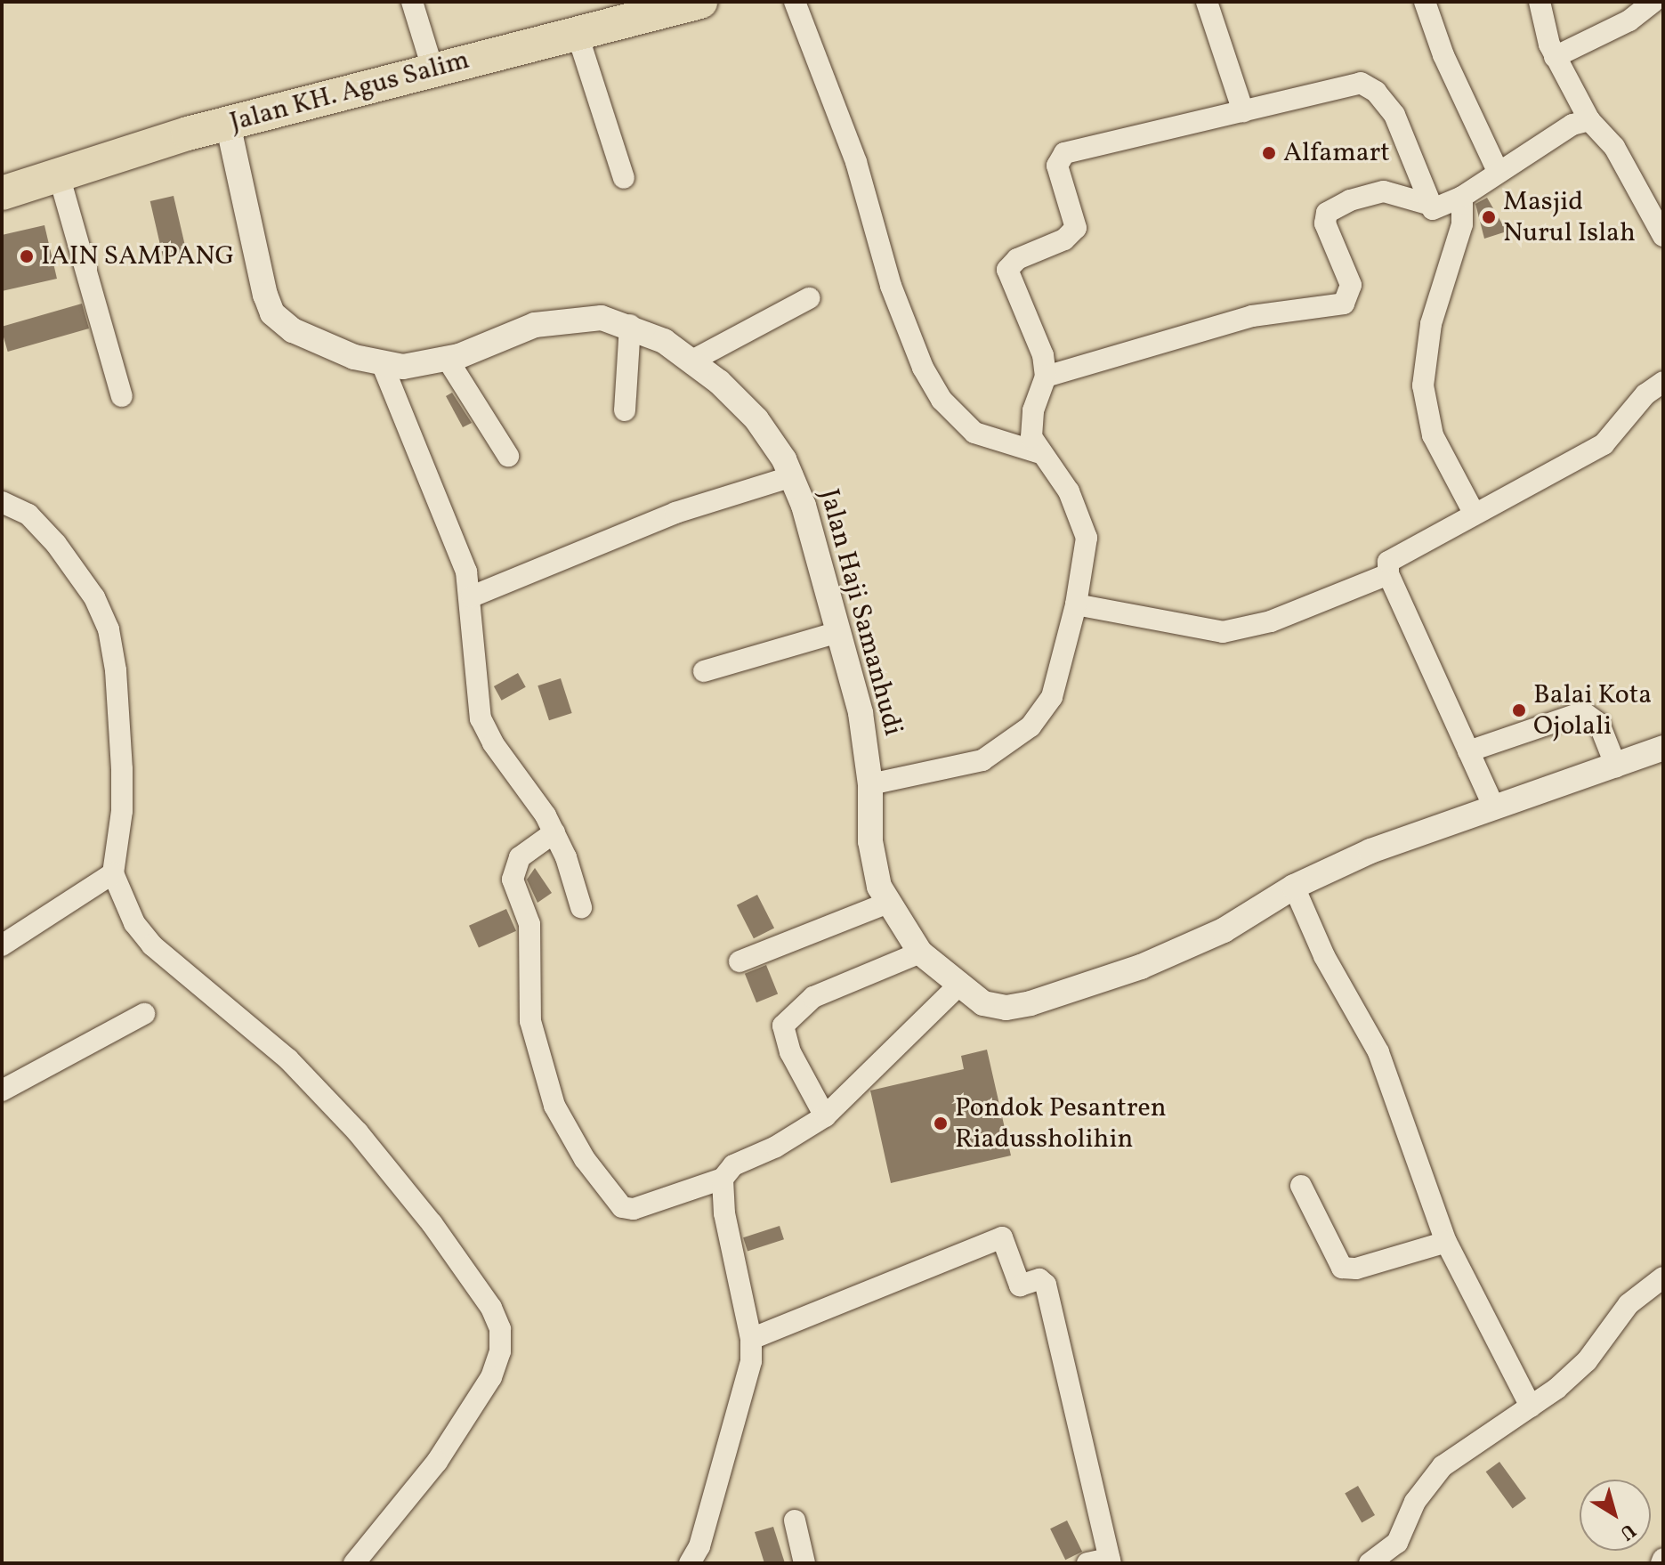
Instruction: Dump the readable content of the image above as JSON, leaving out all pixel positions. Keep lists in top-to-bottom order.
{
  "streets": {
    "highway": ["Jalan KH. Agus Salim"],
    "street": ["Jalan Haji Samanhudi"]
  },
  "crossings": [
    ["Jalan KH. Agus Salim", "Jalan Haji Samanhudi"]
  ],
  "places": [
    "Alfamart",
    "Masjid Nurul Islah",
    "IAIN SAMPANG",
    "Balai Kota Ojolali",
    "Pondok Pesantren Riadussholihin"
  ],
  "north": "bottom right"
}
